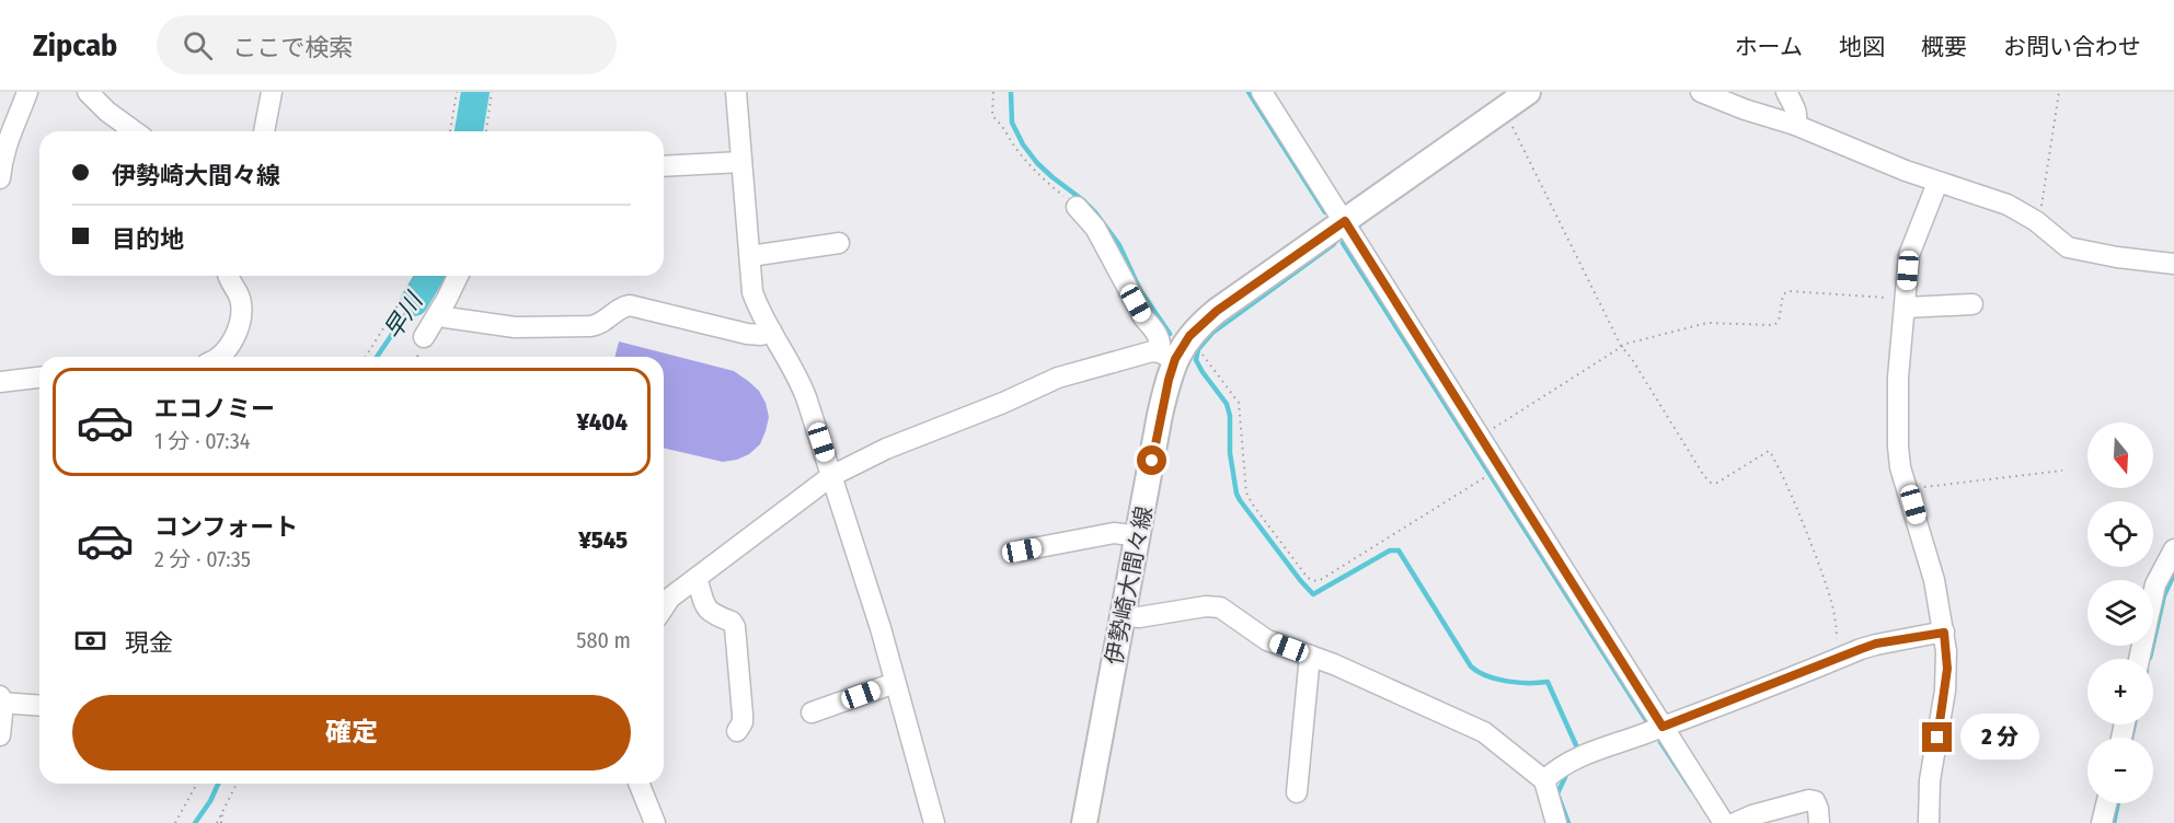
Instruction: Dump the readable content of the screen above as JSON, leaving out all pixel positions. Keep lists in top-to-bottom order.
{
  "streets": {
    "main road": ["伊勢崎大間々線"]
  },
  "water": ["早川"],
  "north": "bottom",
  "page": {
    "header": "Zipcab",
    "search": "ここで検索",
    "nav": [
      "ホーム",
      "地図",
      "概要",
      "お問い合わせ"
    ],
    "banner": ["伊勢崎大間々線", "目的地"],
    "list": [
      {
        "name": "エコノミー",
        "note": "1 分 · 07:34",
        "value": "¥404"
      },
      {
        "name": "コンフォート",
        "note": "2 分 · 07:35",
        "value": "¥545"
      }
    ],
    "map_buttons": ["+", "−"],
    "pay": ["現金", "580 m"],
    "buttons": "確定",
    "bubble": "2 分"
  }
}
